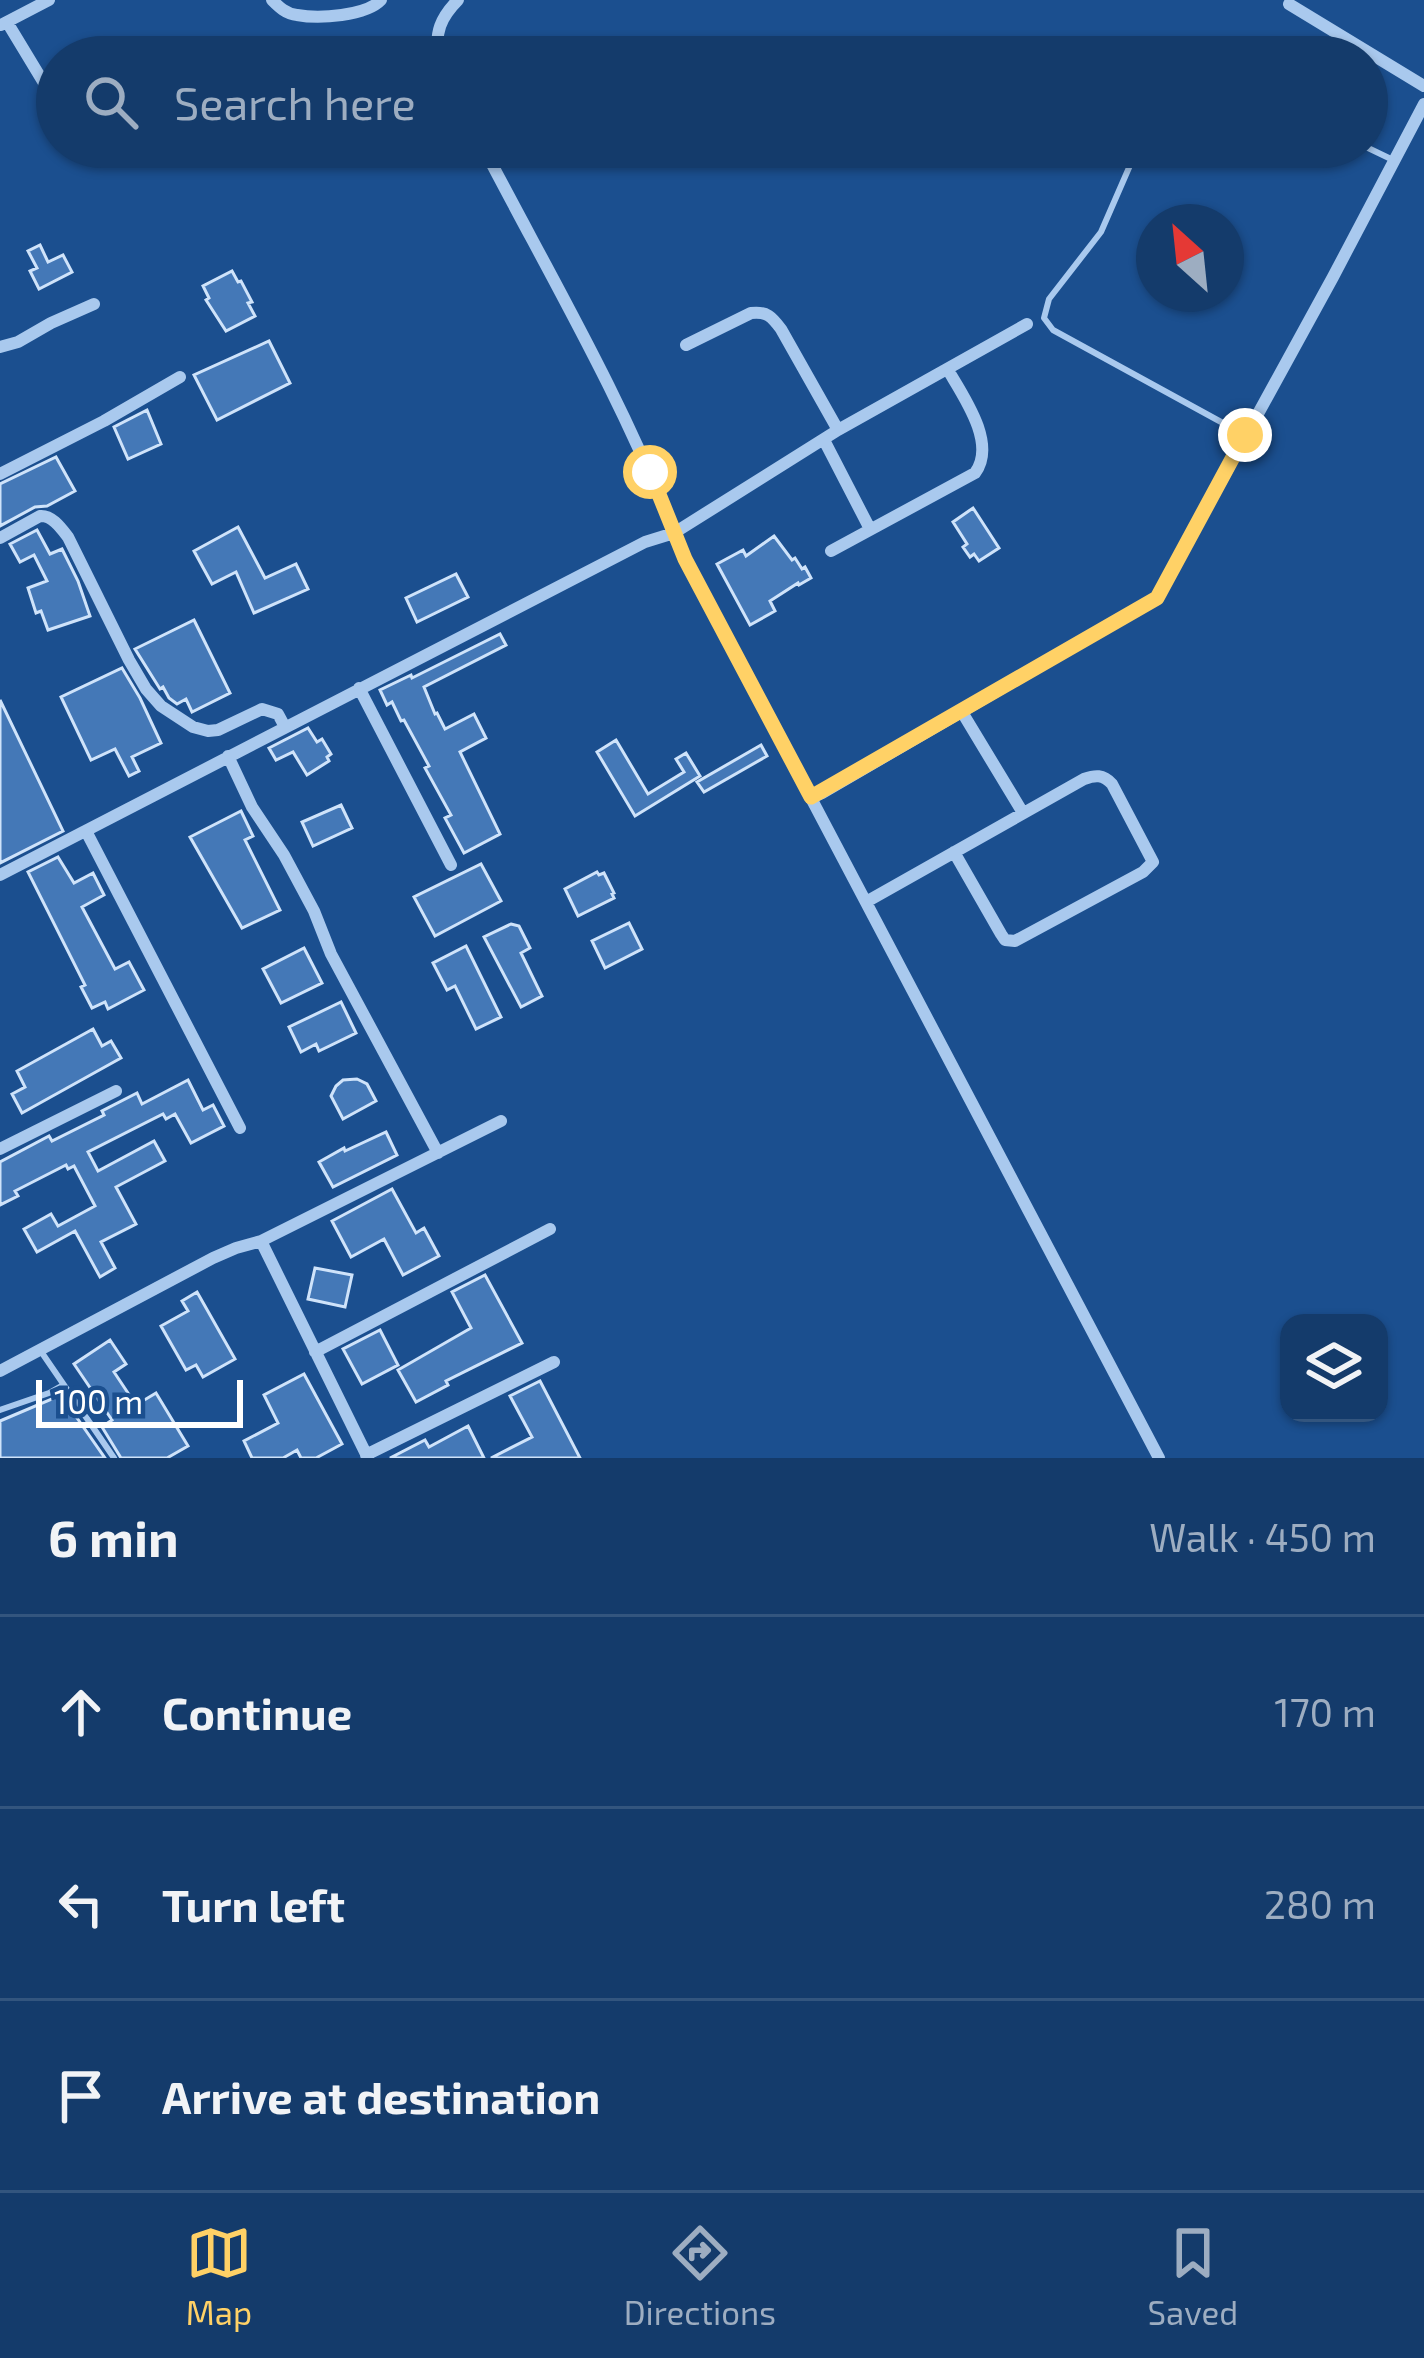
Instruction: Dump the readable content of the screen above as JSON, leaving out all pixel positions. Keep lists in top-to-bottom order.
{
  "scale_bar": "100 m",
  "north": "top left",
  "page": {
    "search": "Search here",
    "scale": "100 m",
    "heading": ["6 min", "Walk · 450 m"],
    "list": [
      ["Continue", "170 m"],
      ["Turn left", "280 m"],
      "Arrive at destination"
    ],
    "nav": ["Map", "Directions", "Saved"]
  }
}
